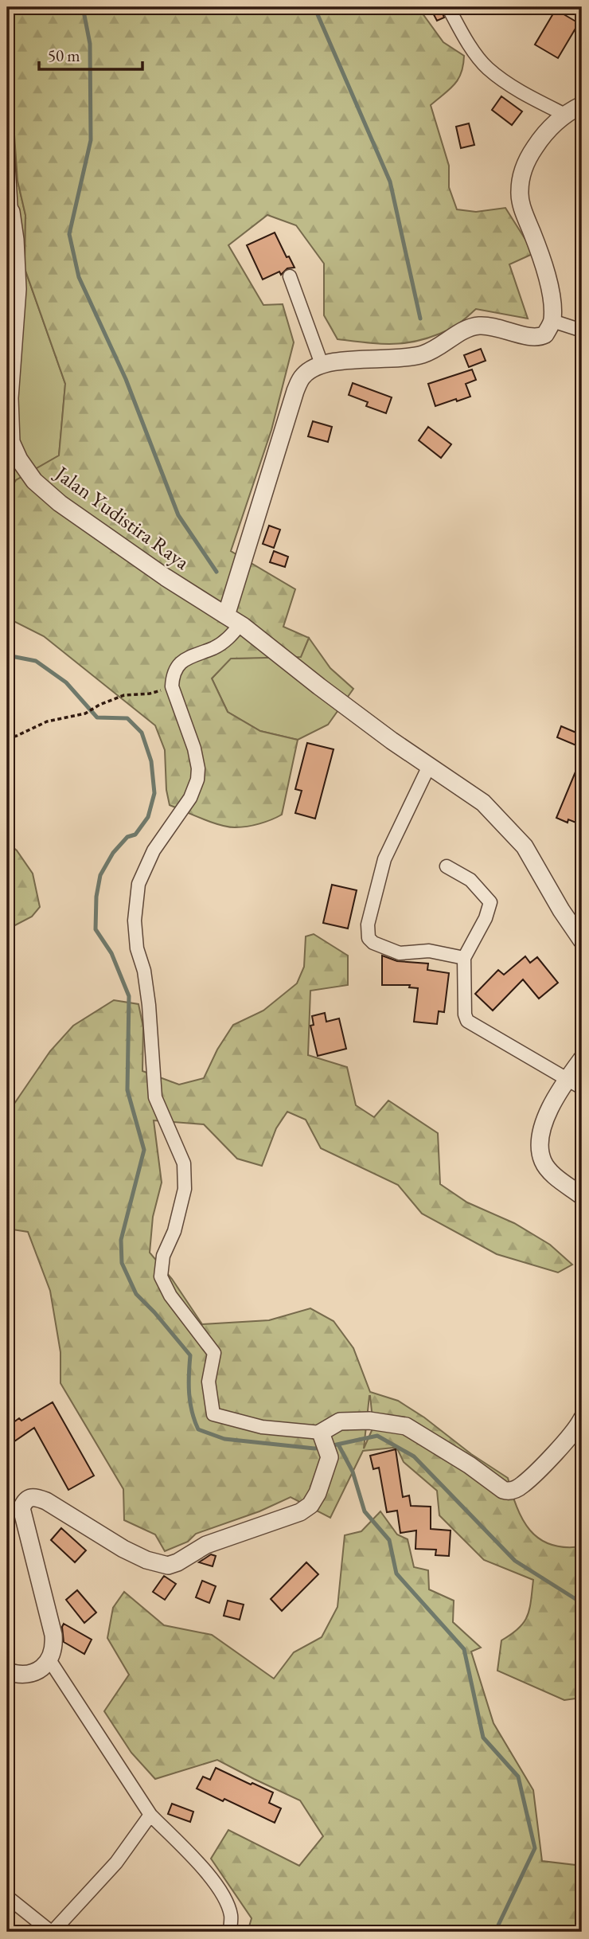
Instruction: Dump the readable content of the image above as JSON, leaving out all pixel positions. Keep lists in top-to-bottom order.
{
  "streets": {
    "street": ["Jalan Yudistira Raya"]
  },
  "scale_bar": "50 m"
}
